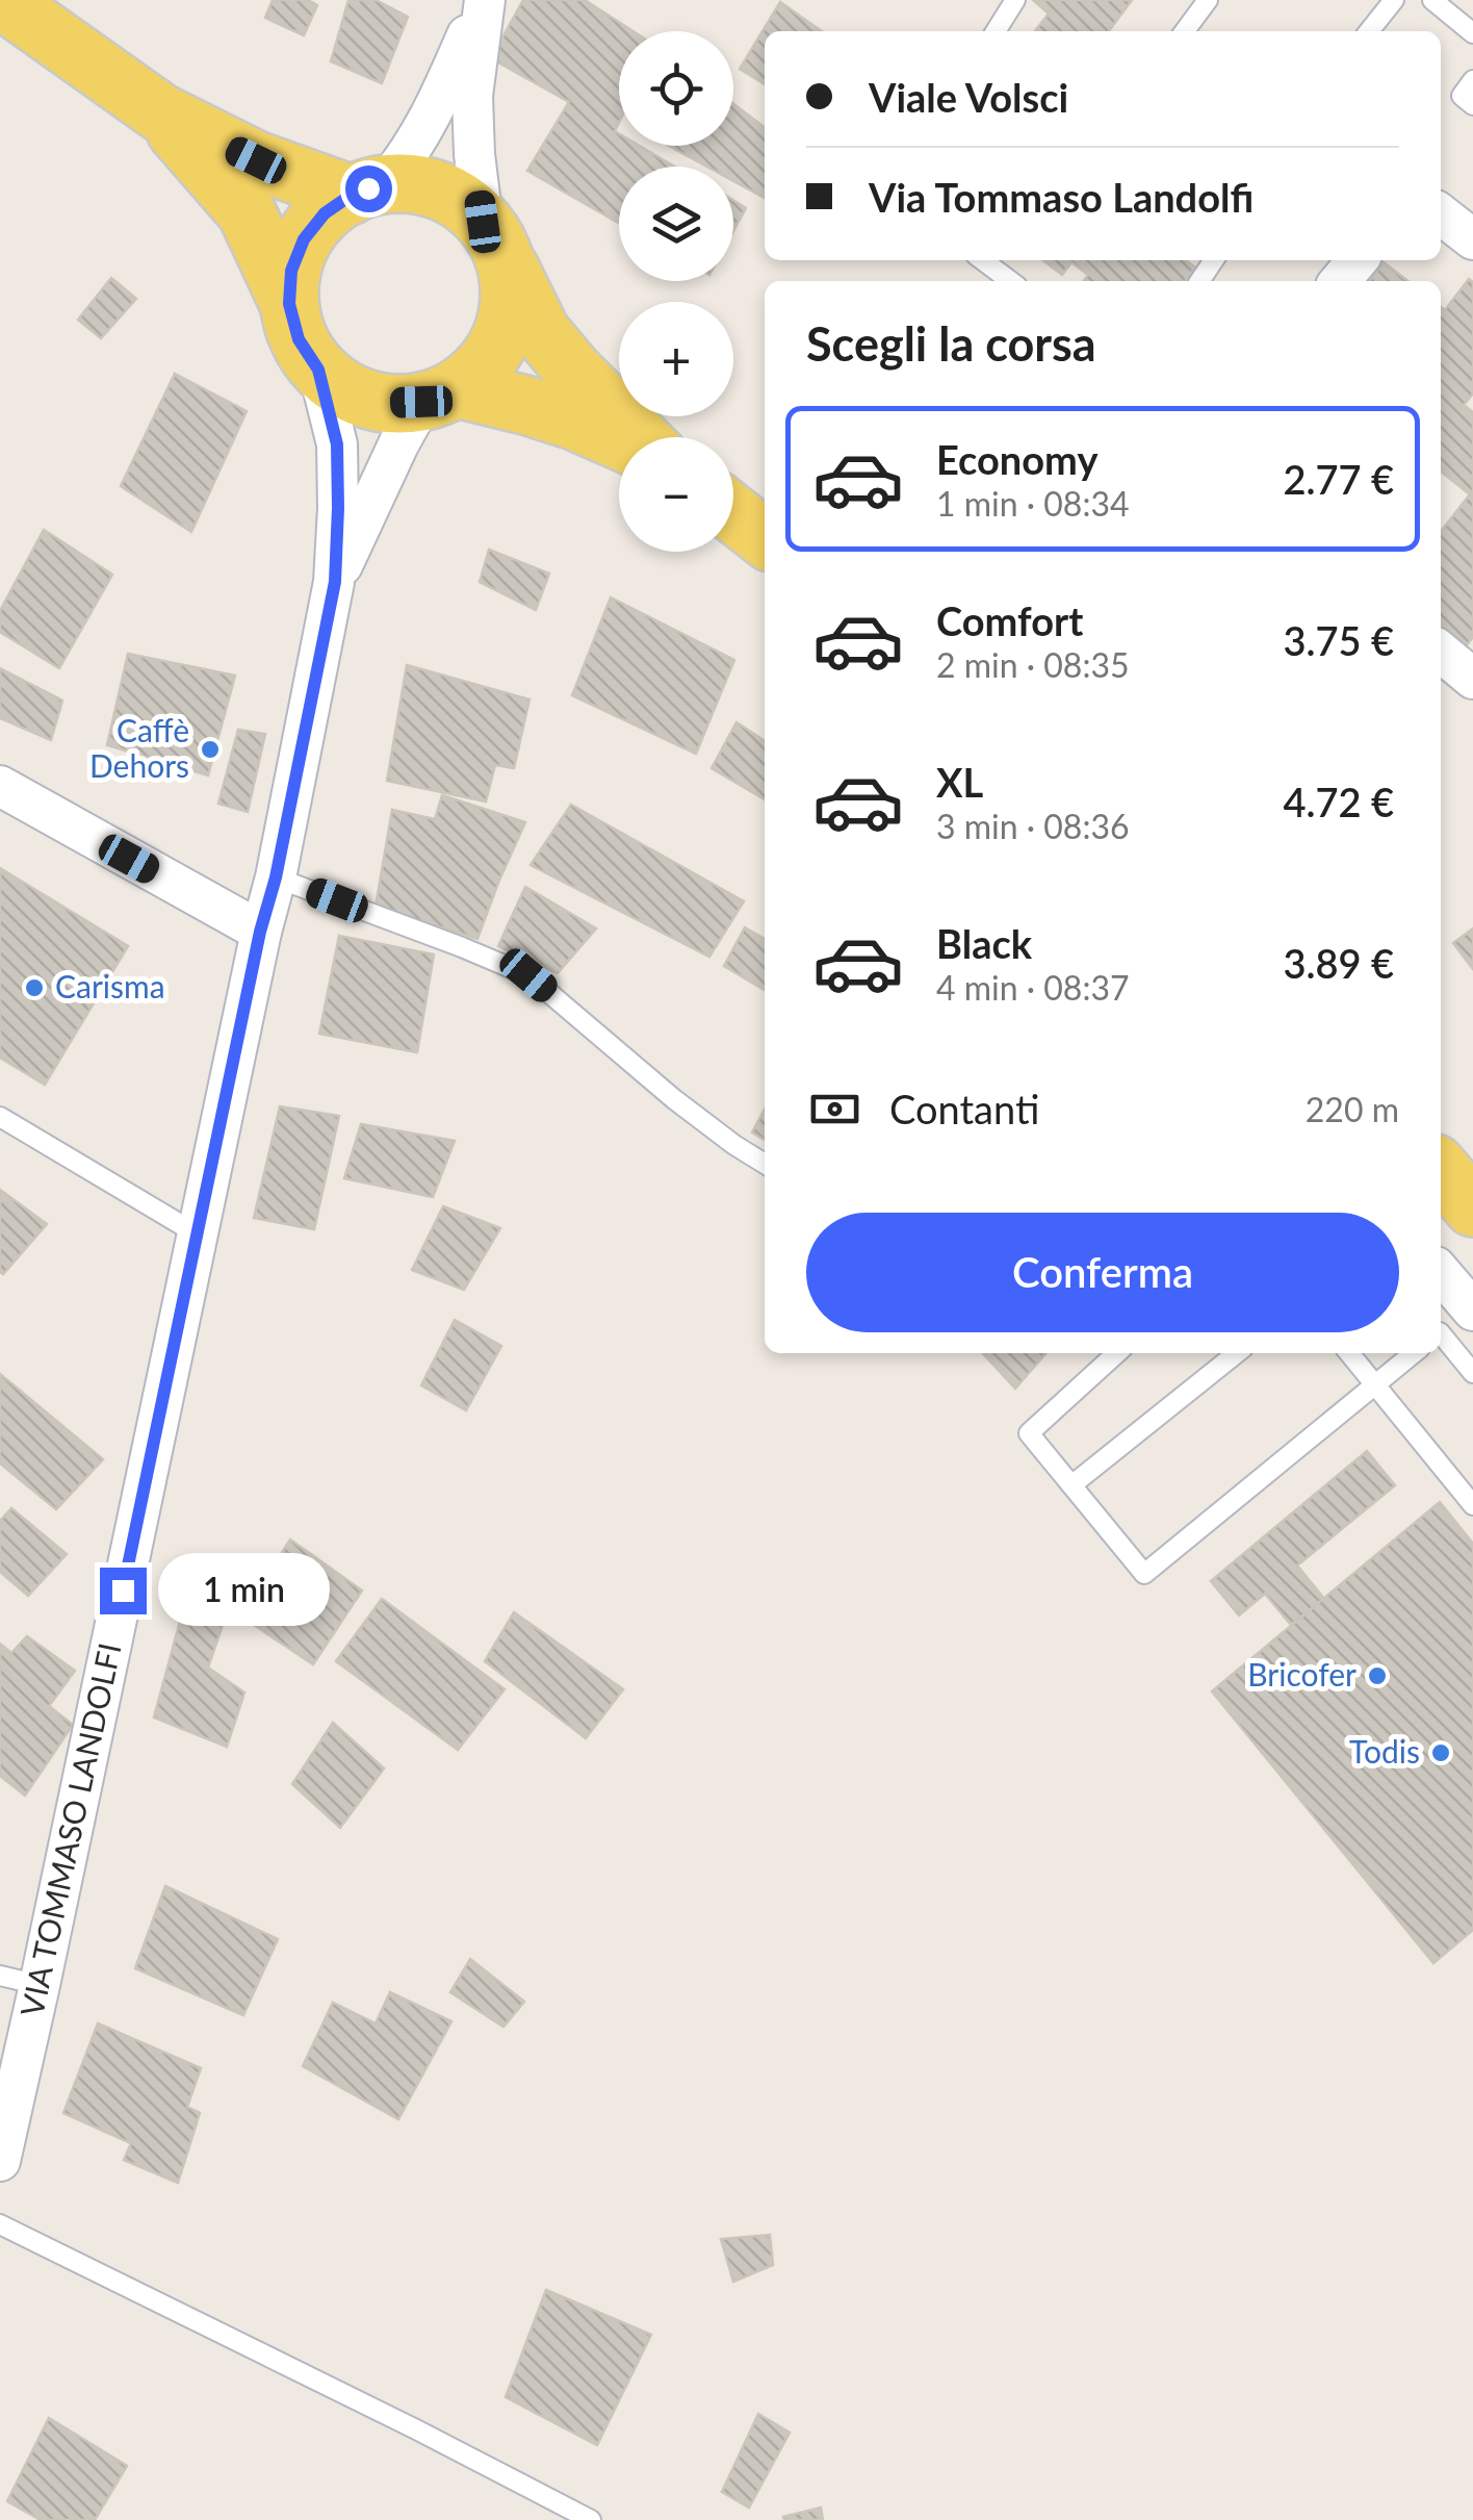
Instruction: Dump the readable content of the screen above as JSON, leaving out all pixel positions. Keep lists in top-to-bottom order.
{
  "streets": {
    "street": ["VIA TOMMASO LANDOLFI"]
  },
  "places": [
    "Caffè Dehors",
    "Carisma",
    "Bricofer",
    "Todis"
  ],
  "page": {
    "map_buttons": ["+", "−"],
    "banner": ["Viale Volsci", "Via Tommaso Landolfi"],
    "heading": "Scegli la corsa",
    "list": [
      {
        "name": "Economy",
        "note": "1 min · 08:34",
        "value": "2.77 €"
      },
      {
        "name": "Comfort",
        "note": "2 min · 08:35",
        "value": "3.75 €"
      },
      {
        "name": "XL",
        "note": "3 min · 08:36",
        "value": "4.72 €"
      },
      {
        "name": "Black",
        "note": "4 min · 08:37",
        "value": "3.89 €"
      }
    ],
    "pay": ["Contanti", "220 m"],
    "buttons": "Conferma",
    "bubble": "1 min"
  }
}
